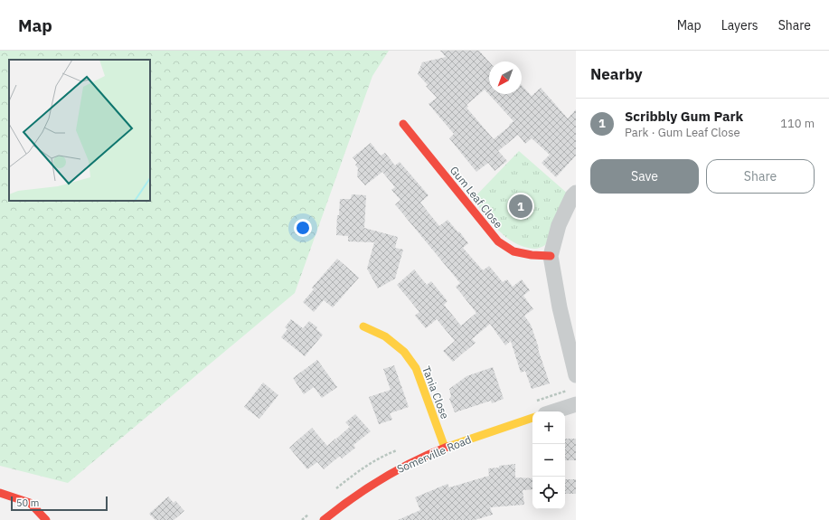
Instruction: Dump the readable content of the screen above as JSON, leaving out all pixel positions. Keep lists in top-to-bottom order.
{
  "streets": {
    "street": ["Gum Leaf Close", "Tania Close", "Somerville Road"]
  },
  "crossings": [
    ["Tania Close", "Somerville Road"]
  ],
  "scale_bar": "50 m",
  "north": "bottom left",
  "page": {
    "header": "Map",
    "nav": ["Map", "Layers", "Share"],
    "heading": "Nearby",
    "list": [
      {
        "mark": "1",
        "name": "Scribbly Gum Park",
        "note": "Park · Gum Leaf Close",
        "value": "110 m"
      }
    ],
    "buttons": ["Save", "Share"],
    "pins": "1",
    "map_buttons": ["+", "−"],
    "scale": "50 m"
  }
}
